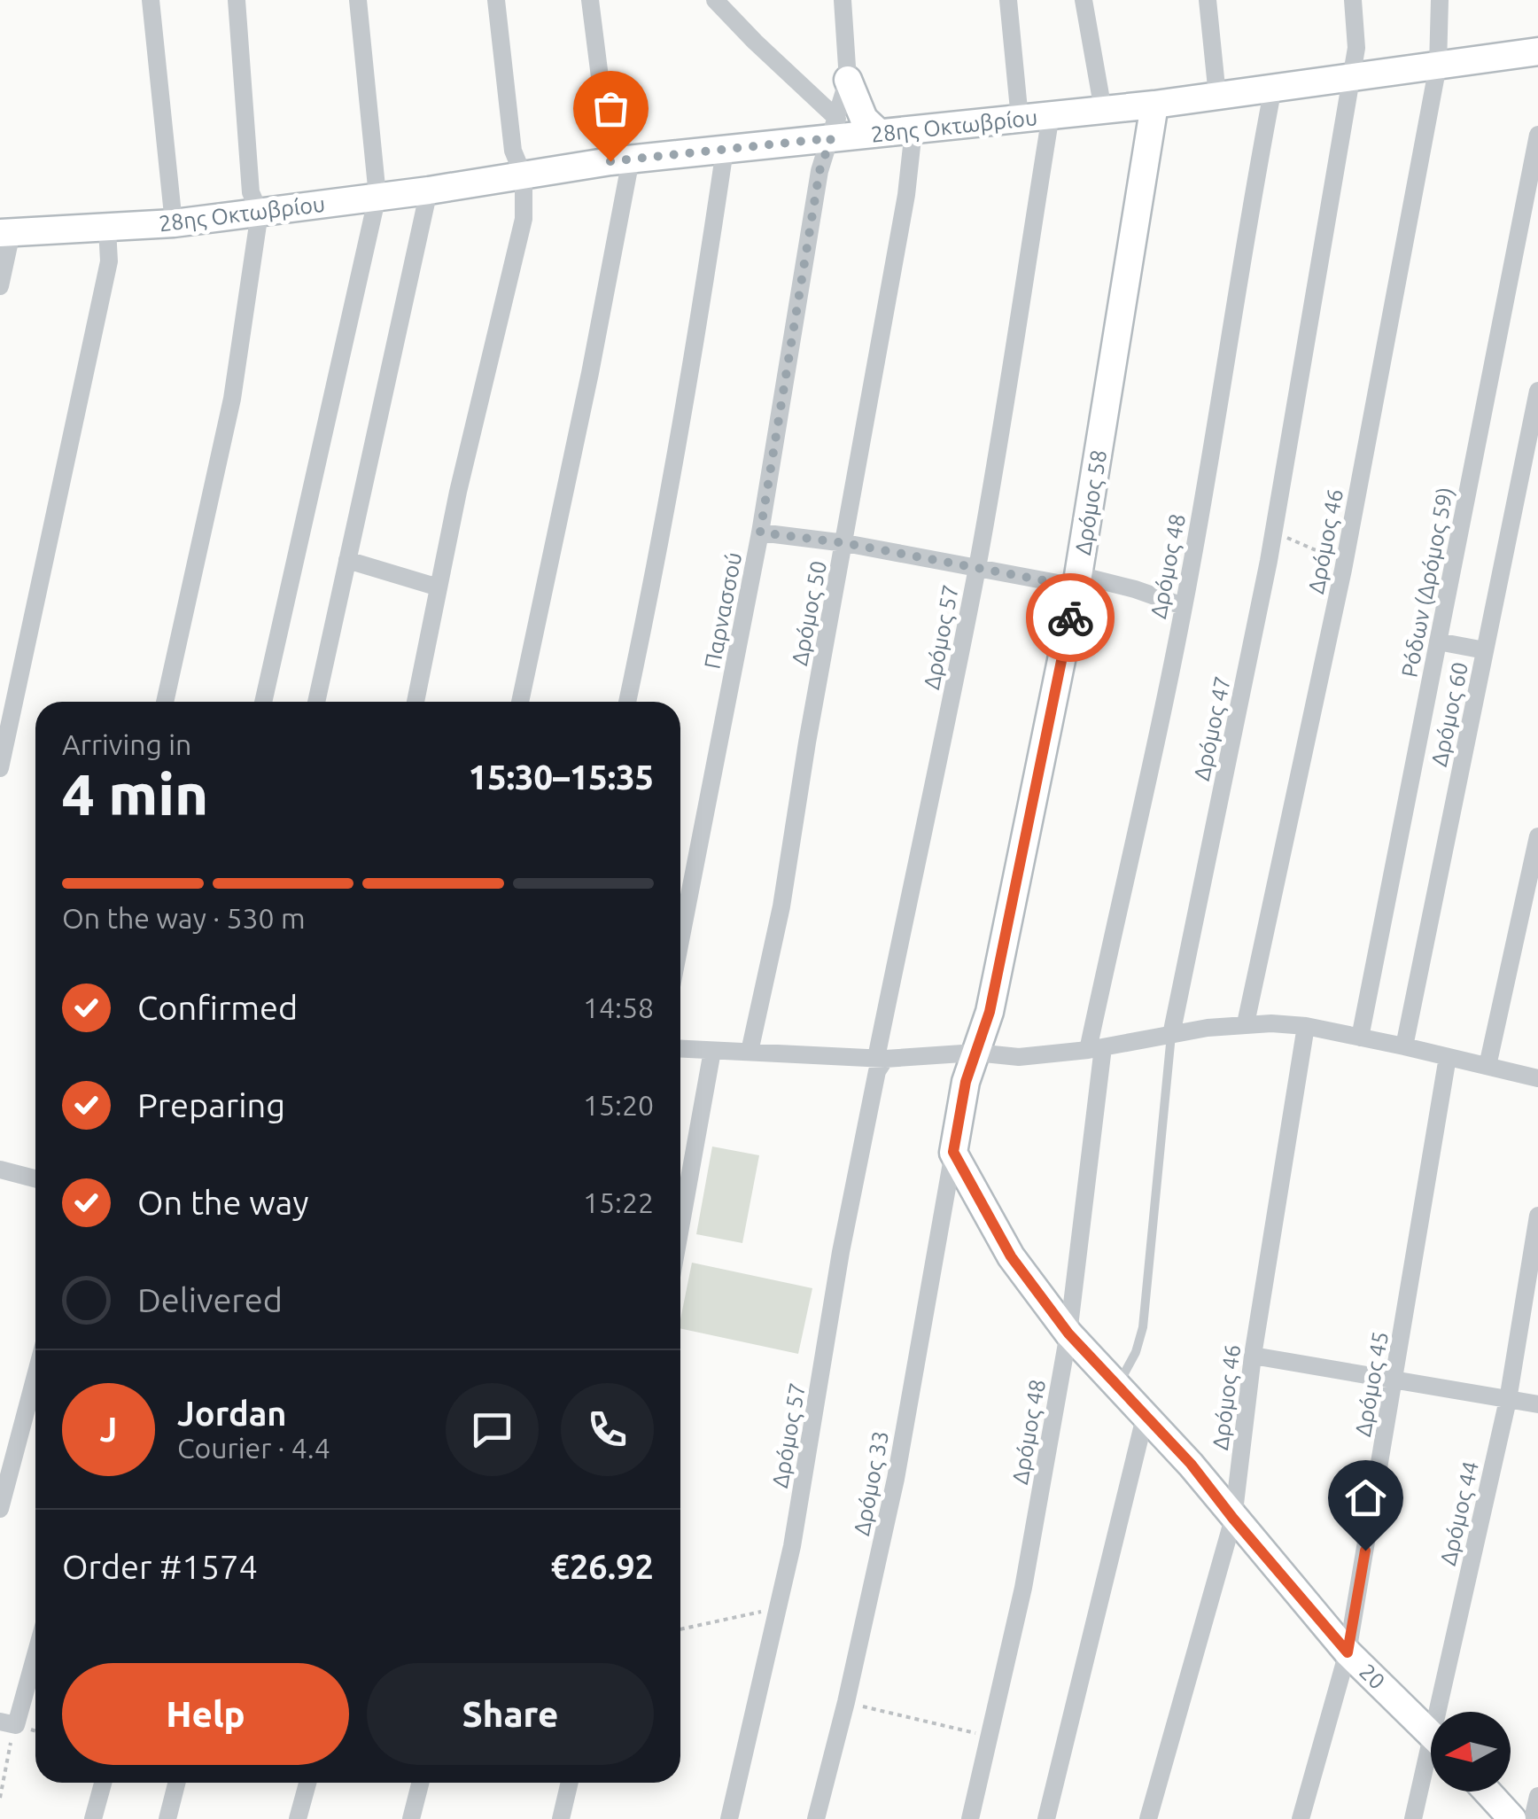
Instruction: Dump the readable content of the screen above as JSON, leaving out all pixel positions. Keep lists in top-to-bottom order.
{
  "streets": {
    "street": [
      "28ης Οκτωβρίου",
      "Δρόμος 58",
      "Δρόμος 46",
      "Δρόμος 48",
      "Ρόδων (Δρόμος 59)",
      "Παρνασσού",
      "Δρόμος 50",
      "Δρόμος 57",
      "Δρόμος 60",
      "Δρόμος 47",
      "Δρόμος 45",
      "Δρόμος 33",
      "Δρόμος 44",
      "20"
    ]
  },
  "crossings": [
    ["28ης Οκτωβρίου", "Δρόμος 58"],
    ["28ης Οκτωβρίου", "Δρόμος 46"],
    ["28ης Οκτωβρίου", "Δρόμος 48"],
    ["28ης Οκτωβρίου", "Παρνασσού"],
    ["28ης Οκτωβρίου", "Δρόμος 50"],
    ["28ης Οκτωβρίου", "Δρόμος 57"],
    ["28ης Οκτωβρίου", "Δρόμος 47"],
    ["Δρόμος 58", "Δρόμος 33"],
    ["Δρόμος 46", "20"],
    ["Δρόμος 48", "20"],
    ["Δρόμος 47", "20"],
    ["Δρόμος 45", "20"]
  ],
  "north": "left",
  "page": {
    "heading": ["4 min", "Arriving in", "15:30–15:35"],
    "panel": [
      "Jordan",
      "Courier · 4.4",
      "Order #1574",
      "€26.92"
    ],
    "bar": "On the way · 530 m",
    "list": [
      ["Confirmed", "14:58"],
      ["Preparing", "15:20"],
      ["On the way", "15:22"],
      "Delivered"
    ],
    "round": "J",
    "buttons": ["Help", "Share"]
  }
}
